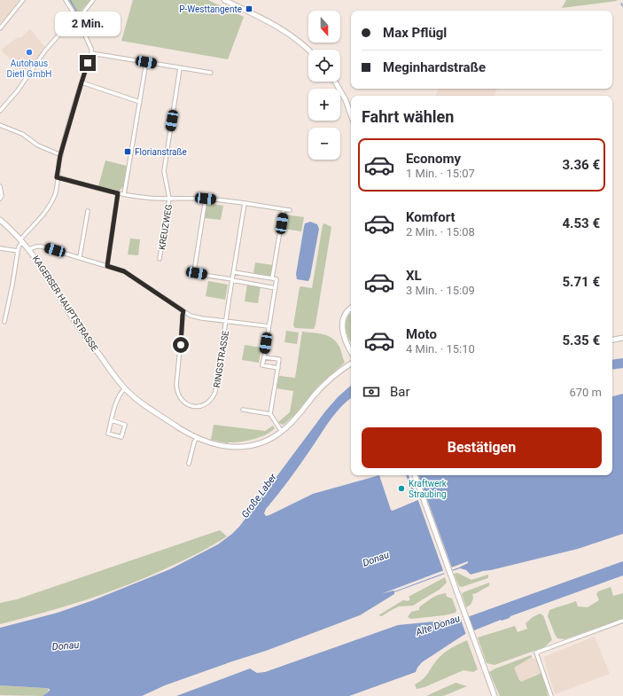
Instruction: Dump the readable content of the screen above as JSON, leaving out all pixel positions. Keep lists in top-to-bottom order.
{
  "streets": {
    "street": ["KREUZWEG", "KAGERSER HAUPTSTRASSE", "RINGSTRASSE"]
  },
  "water": ["Große Laber", "Donau", "Alte Donau"],
  "places": {
    "transit": ["P-Westtangente", "Florianstraße"],
    "other": ["Autohaus Dietl GmbH", "Kraftwerk Straubing"]
  },
  "north": "bottom",
  "page": {
    "map_buttons": ["+", "−"],
    "banner": ["Max Pflügl", "Meginhardstraße"],
    "bubble": "2 Min.",
    "heading": "Fahrt wählen",
    "list": [
      {
        "name": "Economy",
        "note": "1 Min. · 15:07",
        "value": "3.36 €"
      },
      {
        "name": "Komfort",
        "note": "2 Min. · 15:08",
        "value": "4.53 €"
      },
      {
        "name": "XL",
        "note": "3 Min. · 15:09",
        "value": "5.71 €"
      },
      {
        "name": "Moto",
        "note": "4 Min. · 15:10",
        "value": "5.35 €"
      }
    ],
    "pay": ["Bar", "670 m"],
    "buttons": "Bestätigen"
  }
}
